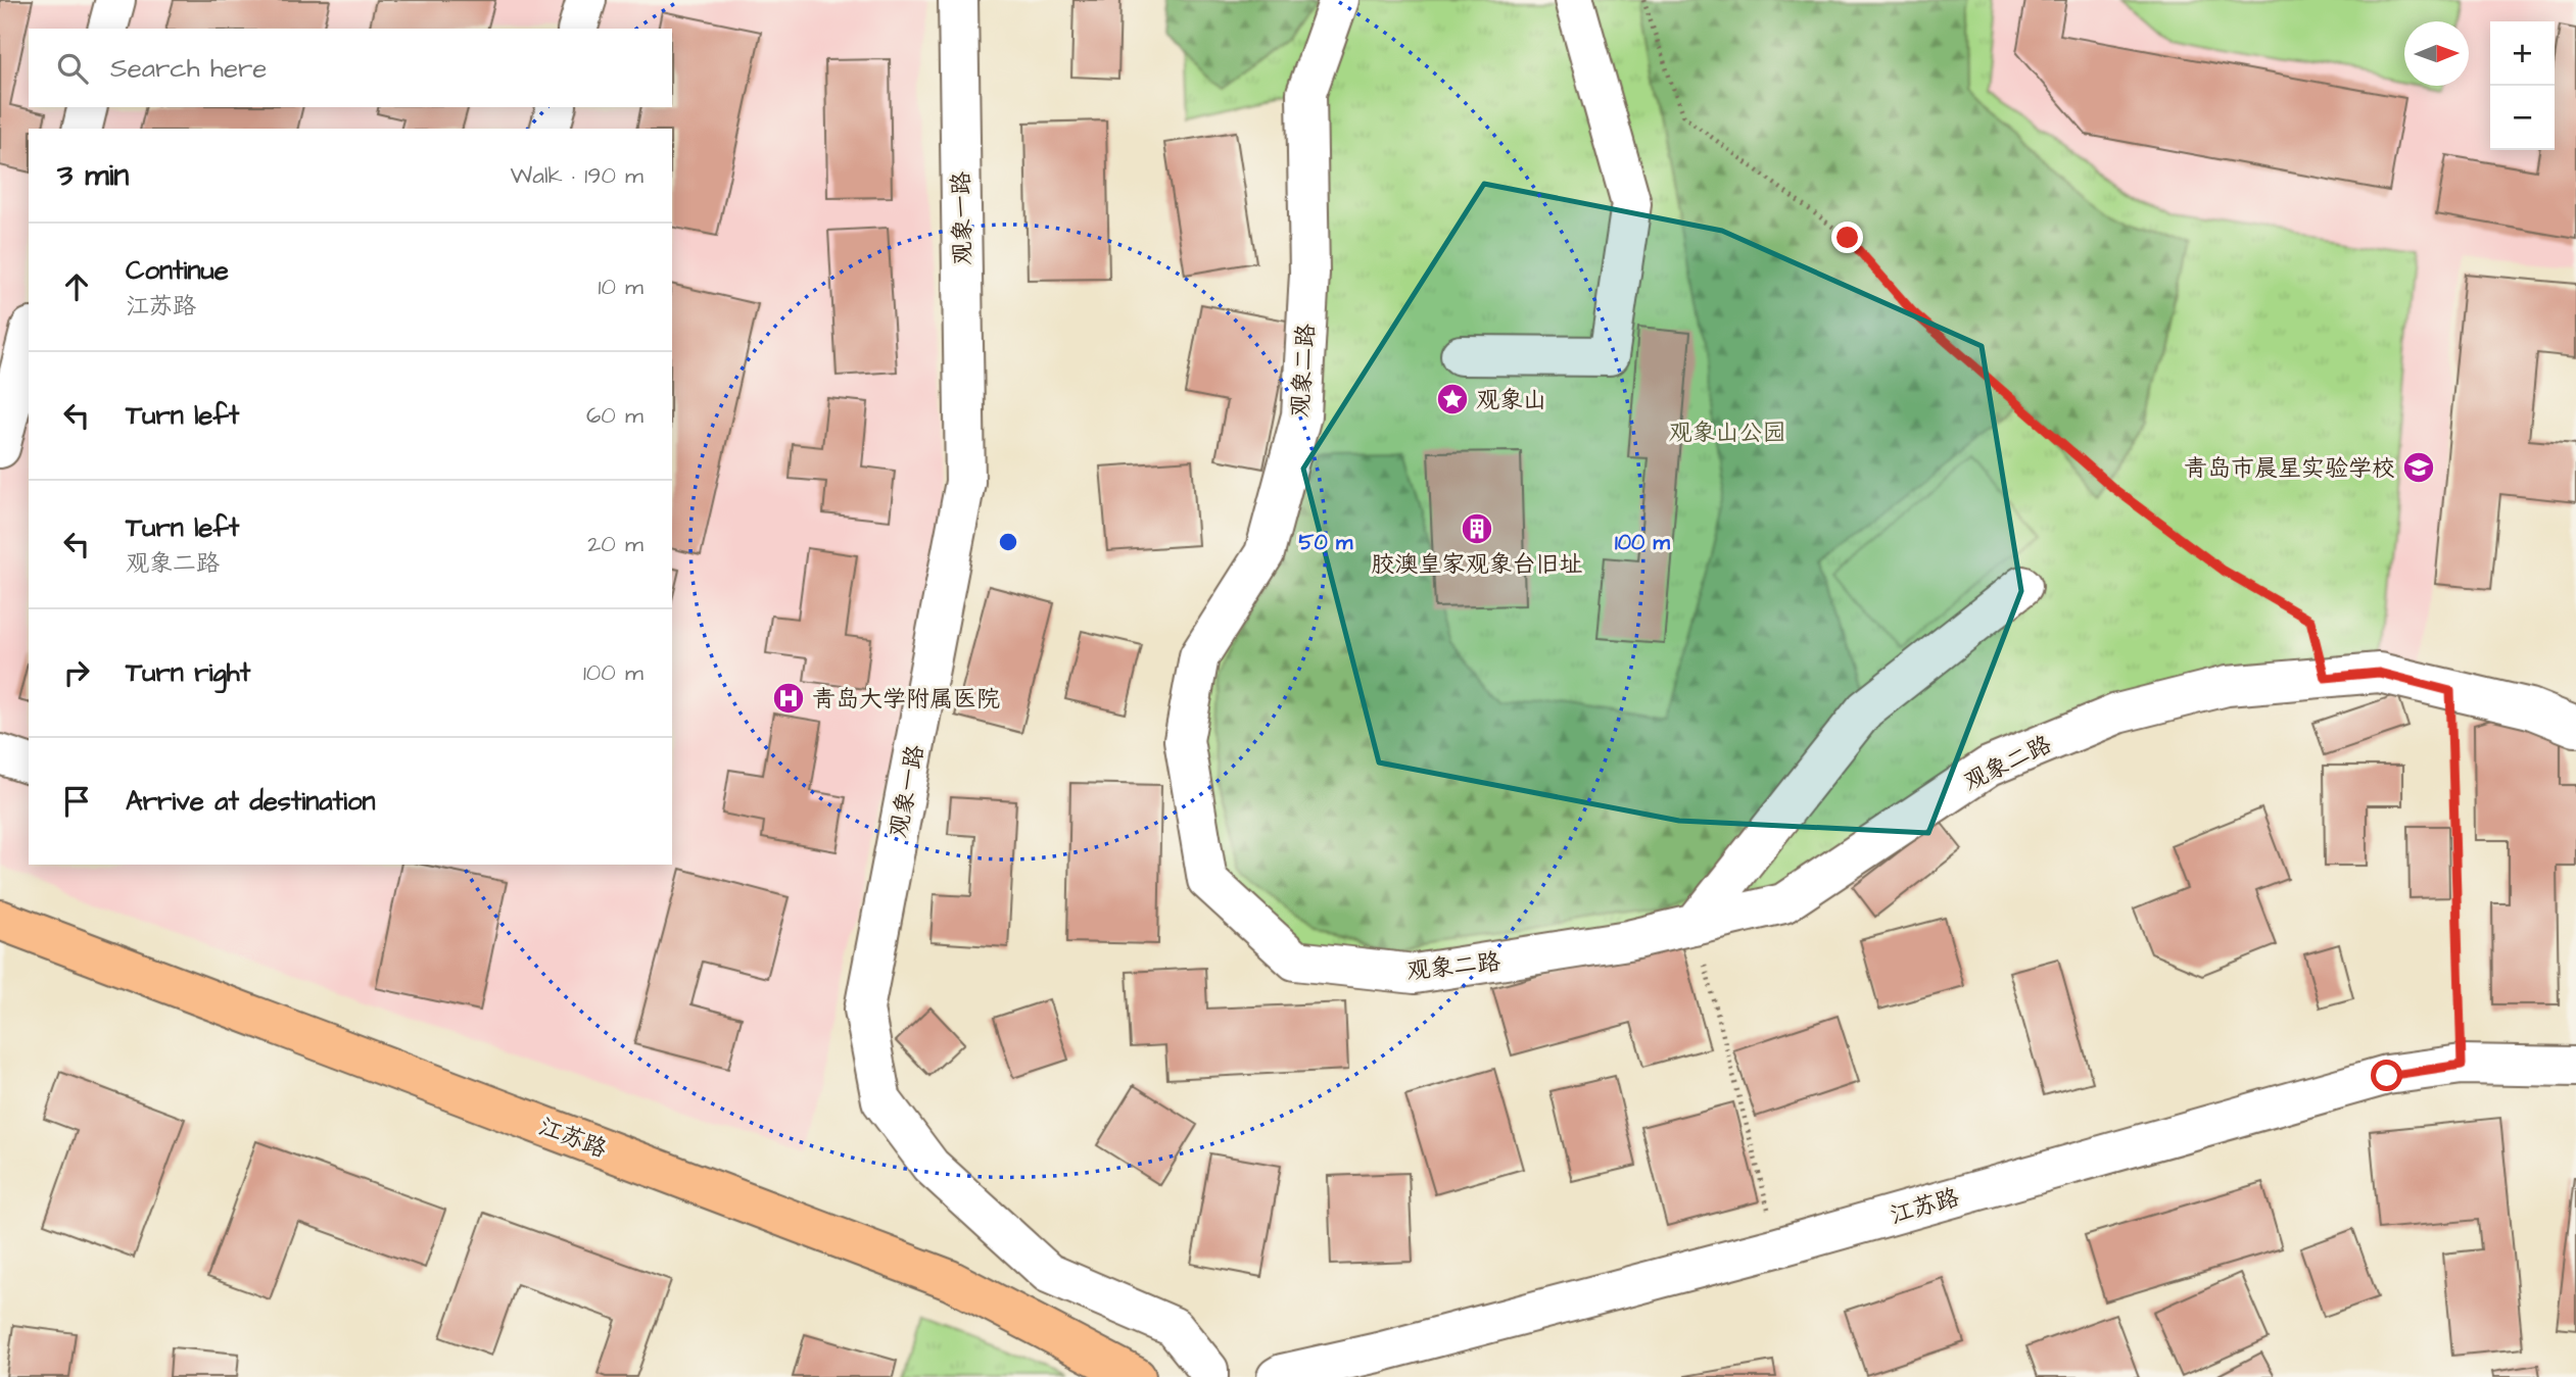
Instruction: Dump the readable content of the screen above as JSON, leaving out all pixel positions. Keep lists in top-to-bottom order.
{
  "streets": {
    "main road": ["江苏路"],
    "street": ["观象一路", "观象二路"]
  },
  "parks": ["观象山公园"],
  "places": {
    "place": ["观象山"],
    "school or university": ["青岛市晨星实验学校"],
    "building": ["胶澳皇家观象台旧址"],
    "hospital": ["青岛大学附属医院"]
  },
  "north": "right",
  "page": {
    "map_buttons": ["+", "−"],
    "search": "Search here",
    "heading": ["3 min", "Walk · 190 m"],
    "list": [
      ["Continue", "江苏路", "10 m"],
      ["Turn left", "60 m"],
      ["Turn left", "观象二路", "20 m"],
      ["Turn right", "100 m"],
      "Arrive at destination"
    ]
  },
  "rings": ["50 m", "100 m"]
}
